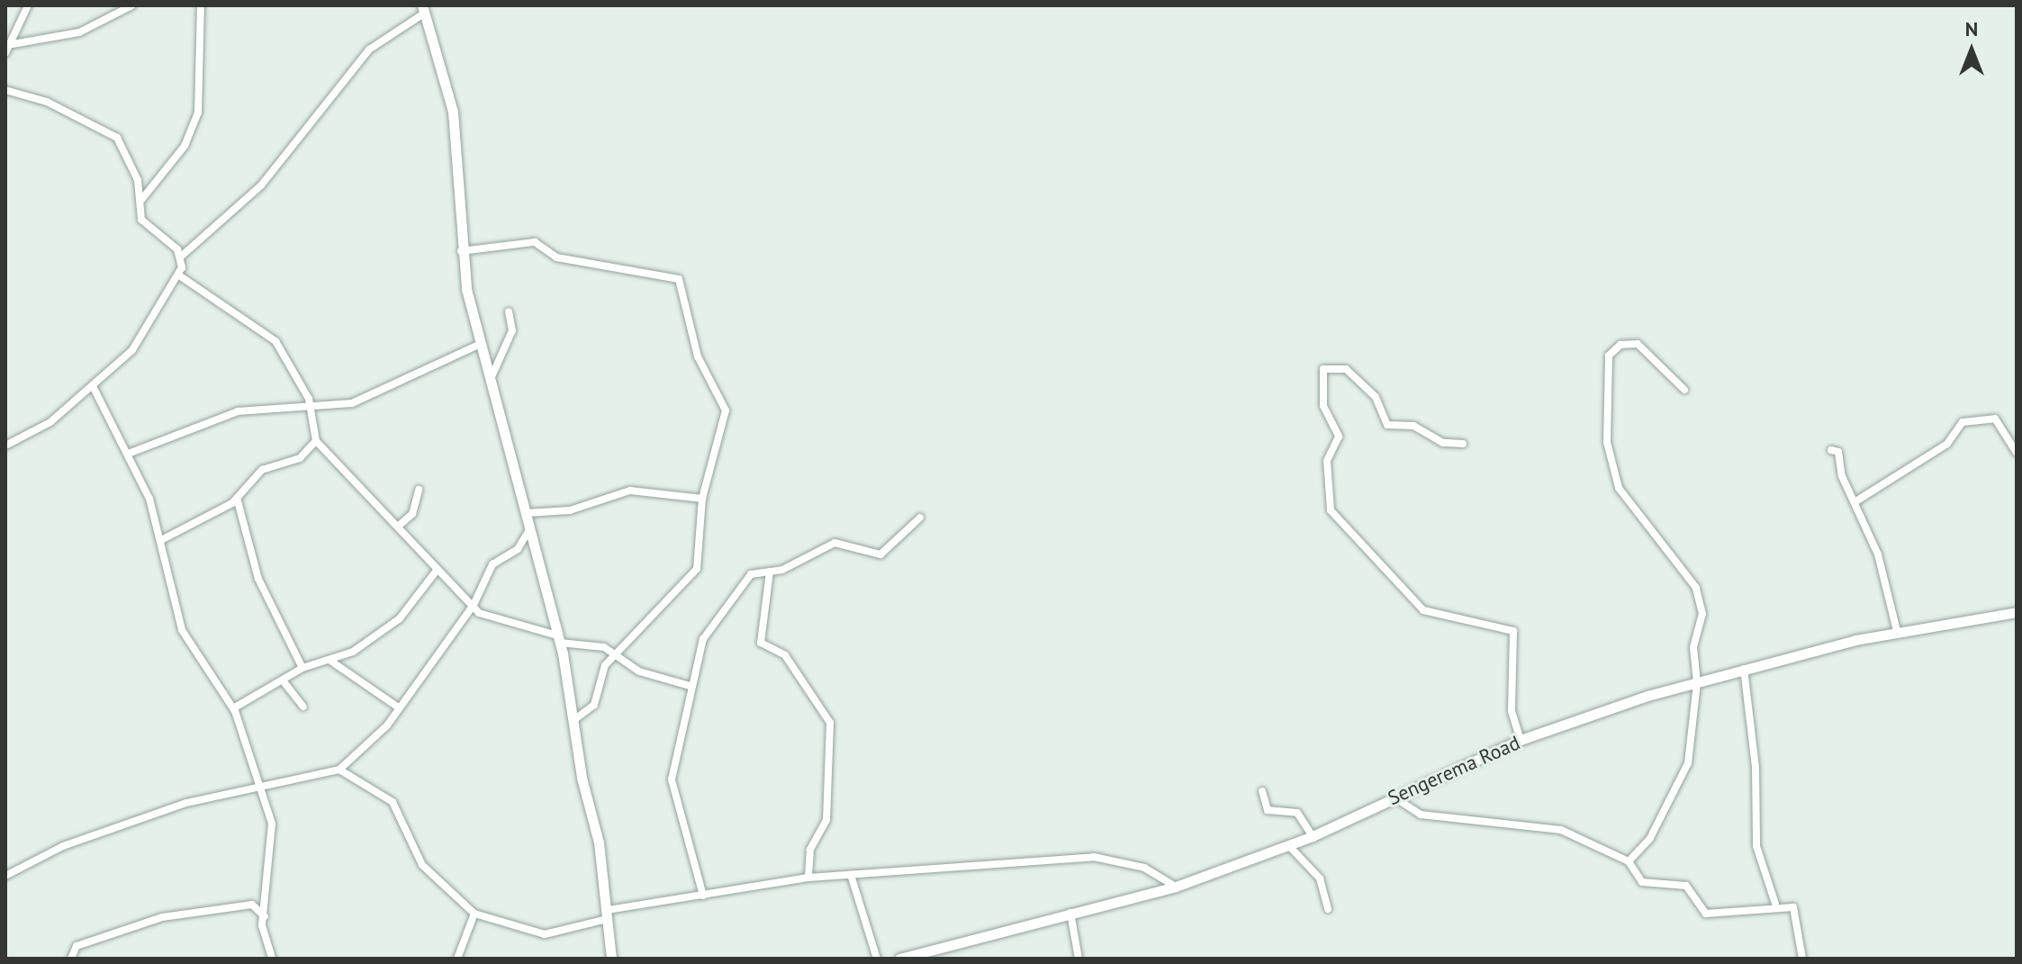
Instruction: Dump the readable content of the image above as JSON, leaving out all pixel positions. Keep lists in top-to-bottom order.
{
  "streets": {
    "main road": ["Sengerema Road"]
  },
  "north": "top"
}
